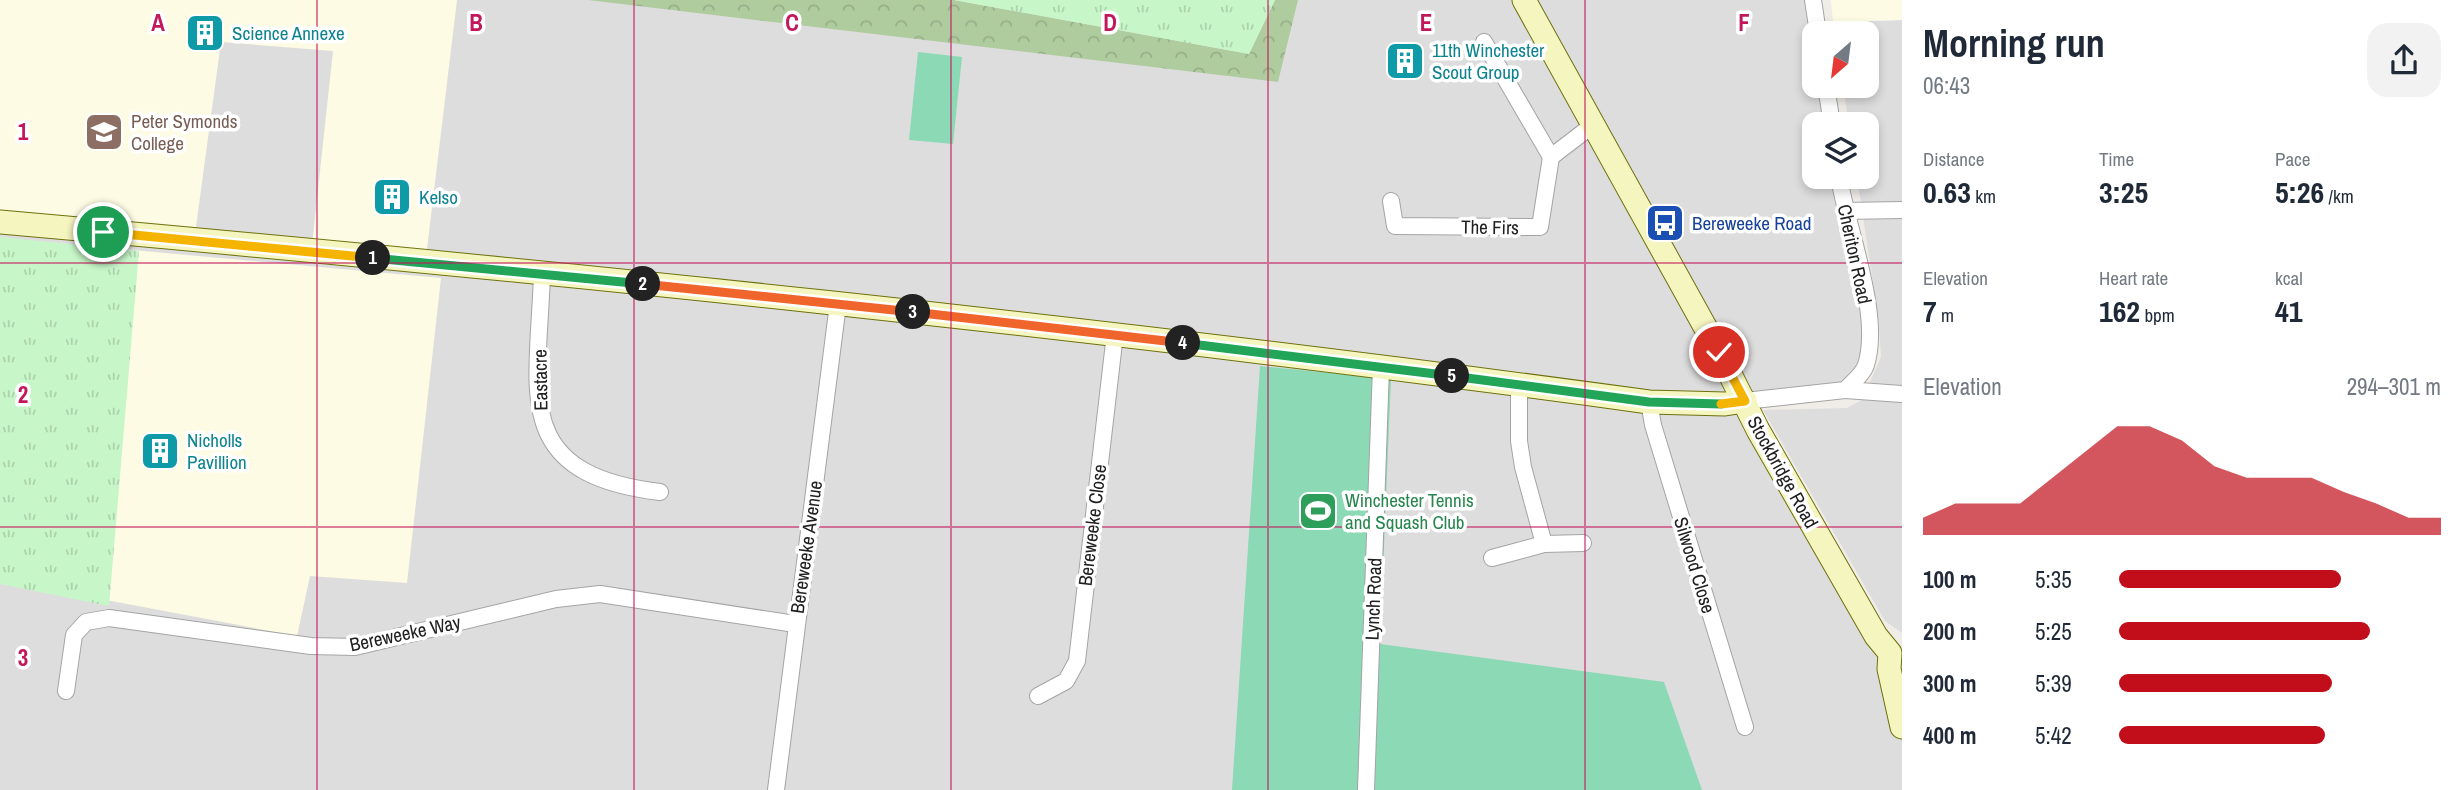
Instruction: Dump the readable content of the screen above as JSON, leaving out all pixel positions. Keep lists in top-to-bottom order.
{
  "streets": {
    "main road": ["Stockbridge Road"],
    "street": [
      "The Firs",
      "Cheriton Road",
      "Eastacre",
      "Bereweeke Close",
      "Bereweeke Avenue",
      "Silwood Close",
      "Lynch Road",
      "Bereweeke Way"
    ]
  },
  "crossings": [
    ["Bereweeke Avenue", "Bereweeke Way"]
  ],
  "places": {
    "building": [
      "Science Annexe",
      "11th Winchester Scout Group",
      "Kelso",
      "Nicholls Pavillion"
    ],
    "school or university": ["Peter Symonds College"],
    "bus stop": ["Bereweeke Road"],
    "sports": ["Winchester Tennis and Squash Club"]
  },
  "north": "bottom left",
  "page": {
    "heading": ["Morning run", "06:43"],
    "stats": [
      ["Distance", "0.63 km"],
      ["Time", "3:25"],
      ["Pace", "5:26 /km"],
      ["Elevation", "7 m"],
      ["Heart rate", "162 bpm"],
      ["kcal", "41"]
    ],
    "pins": [
      "1",
      "2",
      "3",
      "4",
      "5"
    ],
    "chart": ["Elevation", "294–301 m"],
    "list": [
      {
        "name": "100 m",
        "note": "5:35"
      },
      {
        "name": "200 m",
        "note": "5:25"
      },
      {
        "name": "300 m",
        "note": "5:39"
      },
      {
        "name": "400 m",
        "note": "5:42"
      }
    ]
  },
  "grid": {
    "columns": [
      "A",
      "B",
      "C",
      "D",
      "E",
      "F"
    ],
    "rows": ["1", "2", "3"]
  }
}
